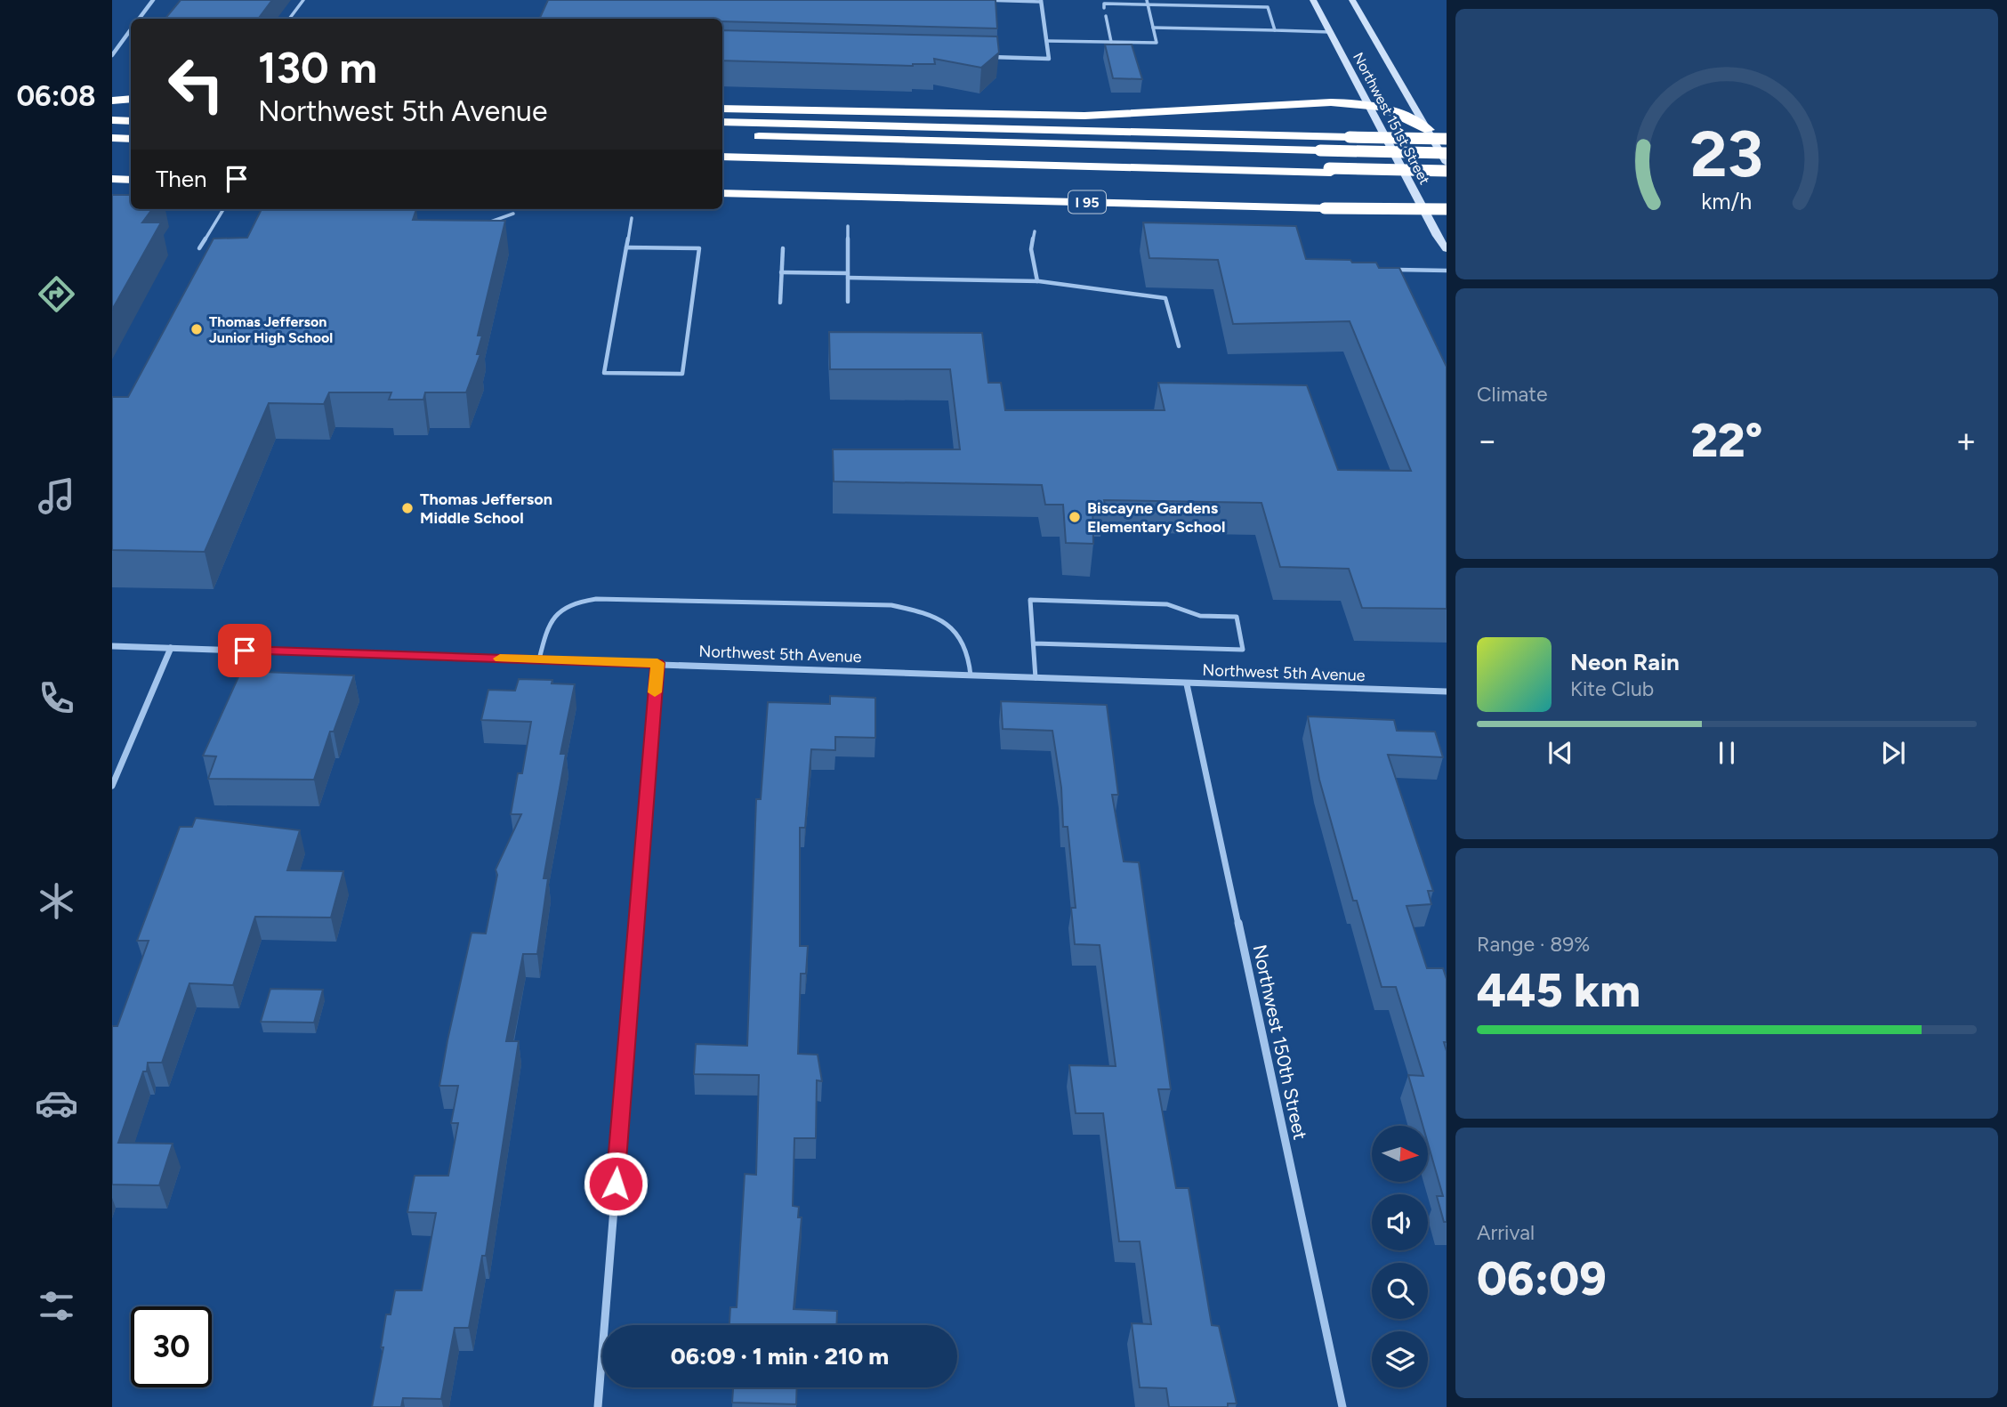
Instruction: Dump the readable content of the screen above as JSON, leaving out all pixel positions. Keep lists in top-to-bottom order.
{
  "streets": {
    "highway": ["I 95"],
    "street": ["Northwest 151st Street", "Northwest 5th Avenue", "Northwest 150th Street"]
  },
  "crossings": [
    ["Northwest 5th Avenue", "Northwest 150th Street"]
  ],
  "places": ["Thomas Jefferson Junior High School", "Thomas Jefferson Middle School", "Biscayne Gardens Elementary School"],
  "north": "right",
  "page": {
    "tabs": "06:08",
    "turn": ["130 m", "Northwest 5th Avenue"],
    "then": "Then",
    "tile": [
      "Climate",
      ["Range · 89%", "445 km"],
      ["Arrival", "06:09"]
    ],
    "heat": ["−", "22°", "+"],
    "song": ["Neon Rain", "Kite Club"],
    "limit": "30",
    "trip": "06:09 · 1 min · 210 m",
    "gauge": ["23", "km/h"]
  }
}
